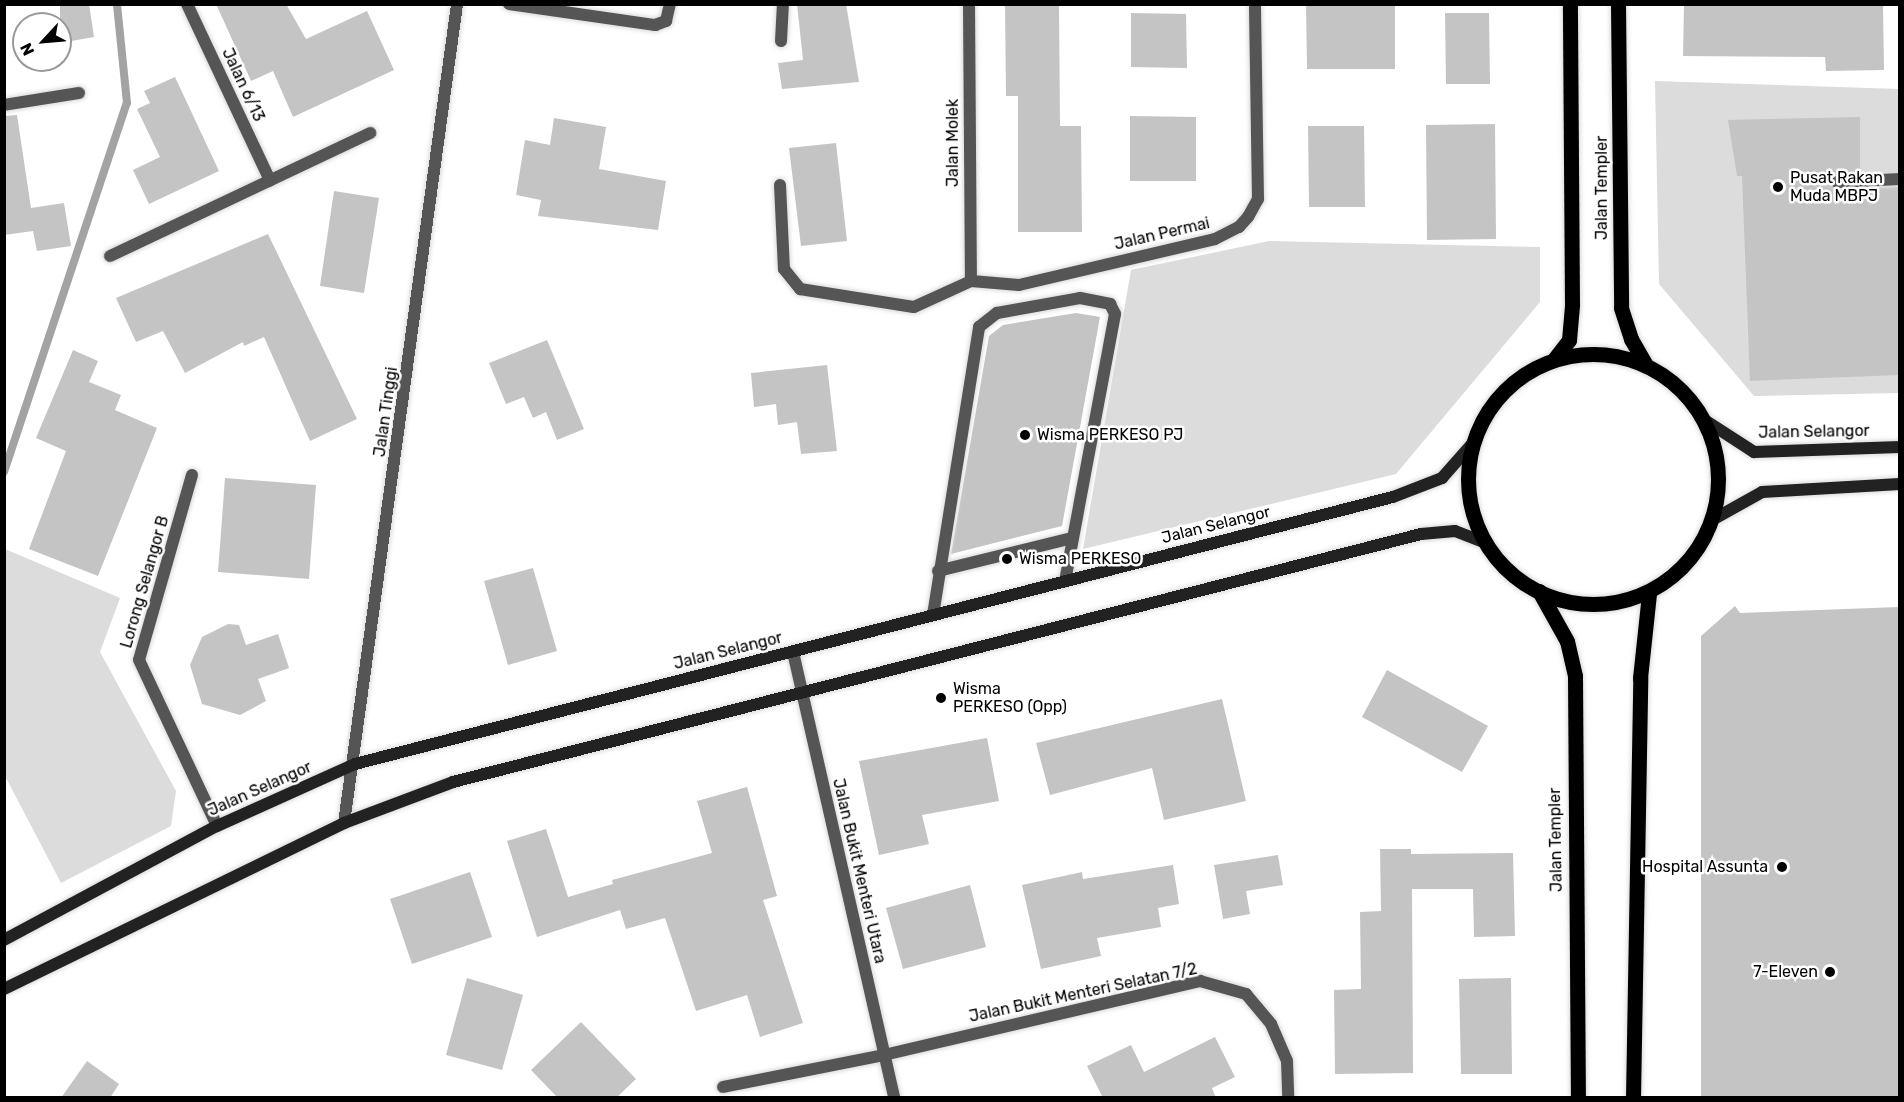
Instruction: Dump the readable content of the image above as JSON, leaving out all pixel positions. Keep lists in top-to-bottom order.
{
  "streets": {
    "main road": ["Jalan Templer", "Jalan Selangor"],
    "street": [
      "Jalan 6/13",
      "Jalan Molek",
      "Jalan Permai",
      "Jalan Tinggi",
      "Lorong Selangor B",
      "Jalan Bukit Menteri Utara",
      "Jalan Bukit Menteri Selatan 7/2"
    ]
  },
  "crossings": [
    ["Jalan Molek", "Jalan Permai"],
    ["Jalan Tinggi", "Jalan Selangor"],
    ["Jalan Selangor", "Lorong Selangor B"],
    ["Jalan Selangor", "Jalan Bukit Menteri Utara"],
    ["Jalan Bukit Menteri Utara", "Jalan Bukit Menteri Selatan 7/2"]
  ],
  "places": [
    "Pusat Rakan Muda MBPJ",
    "Wisma PERKESO PJ",
    "Wisma PERKESO",
    "Wisma PERKESO (Opp)",
    "Hospital Assunta",
    "7-Eleven"
  ],
  "north": "bottom left"
}
